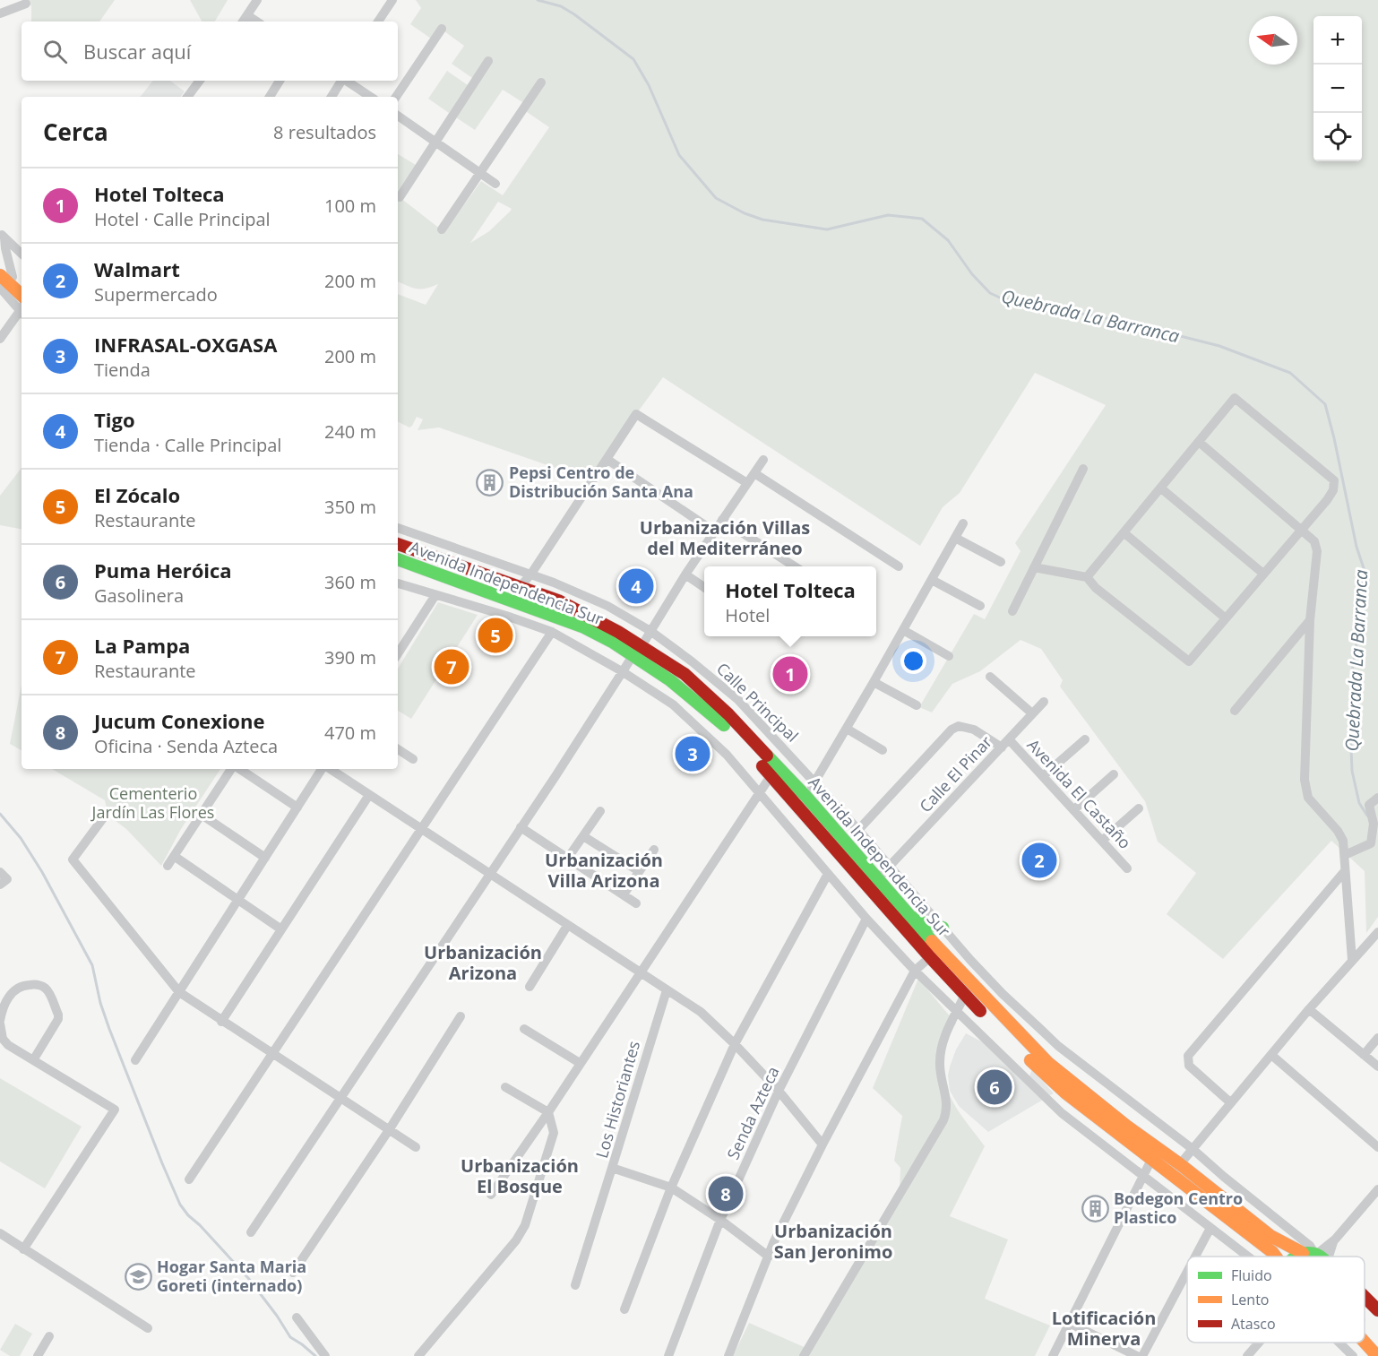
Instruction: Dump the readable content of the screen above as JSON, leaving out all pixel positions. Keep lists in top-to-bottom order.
{
  "streets": {
    "main road": ["Avenida Independencia Sur"],
    "street": [
      "Calle Principal",
      "Calle El Pinar",
      "Avenida El Castaño",
      "Los Historiantes",
      "Senda Azteca"
    ]
  },
  "crossings": [
    ["Avenida Independencia Sur", "Calle El Pinar"],
    ["Calle Principal", "Calle El Pinar"],
    ["Calle El Pinar", "Avenida El Castaño"],
    ["Los Historiantes", "Senda Azteca"]
  ],
  "districts": [
    "Urbanización Villas del Mediterráneo",
    "Urbanización Villa Arizona",
    "Urbanización Arizona",
    "Urbanización El Bosque",
    "Urbanización San Jeronimo",
    "Lotificación Minerva"
  ],
  "water": ["Quebrada La Barranca"],
  "parks": ["Cementerio Jardín Las Flores"],
  "places": {
    "building": ["Pepsi Centro de Distribución Santa Ana", "Bodegon Centro Plastico"],
    "school or university": ["Hogar Santa Maria Goreti (internado)"]
  },
  "legend": ["Fluido", "Lento", "Atasco"],
  "north": "left",
  "page": {
    "map_buttons": ["+", "−"],
    "search": "Buscar aquí",
    "heading": ["Cerca", "8 resultados"],
    "list": [
      {
        "mark": "1",
        "name": "Hotel Tolteca",
        "note": "Hotel · Calle Principal",
        "value": "100 m"
      },
      {
        "mark": "2",
        "name": "Walmart",
        "note": "Supermercado",
        "value": "200 m"
      },
      {
        "mark": "3",
        "name": "INFRASAL-OXGASA",
        "note": "Tienda",
        "value": "200 m"
      },
      {
        "mark": "4",
        "name": "Tigo",
        "note": "Tienda · Calle Principal",
        "value": "240 m"
      },
      {
        "mark": "5",
        "name": "El Zócalo",
        "note": "Restaurante",
        "value": "350 m"
      },
      {
        "mark": "6",
        "name": "Puma Heróica",
        "note": "Gasolinera",
        "value": "360 m"
      },
      {
        "mark": "7",
        "name": "La Pampa",
        "note": "Restaurante",
        "value": "390 m"
      },
      {
        "mark": "8",
        "name": "Jucum Conexione",
        "note": "Oficina · Senda Azteca",
        "value": "470 m"
      }
    ],
    "popup": ["Hotel Tolteca", "Hotel"],
    "pins": [
      "4",
      "5",
      "7",
      "1",
      "3",
      "2",
      "6",
      "8"
    ]
  }
}
